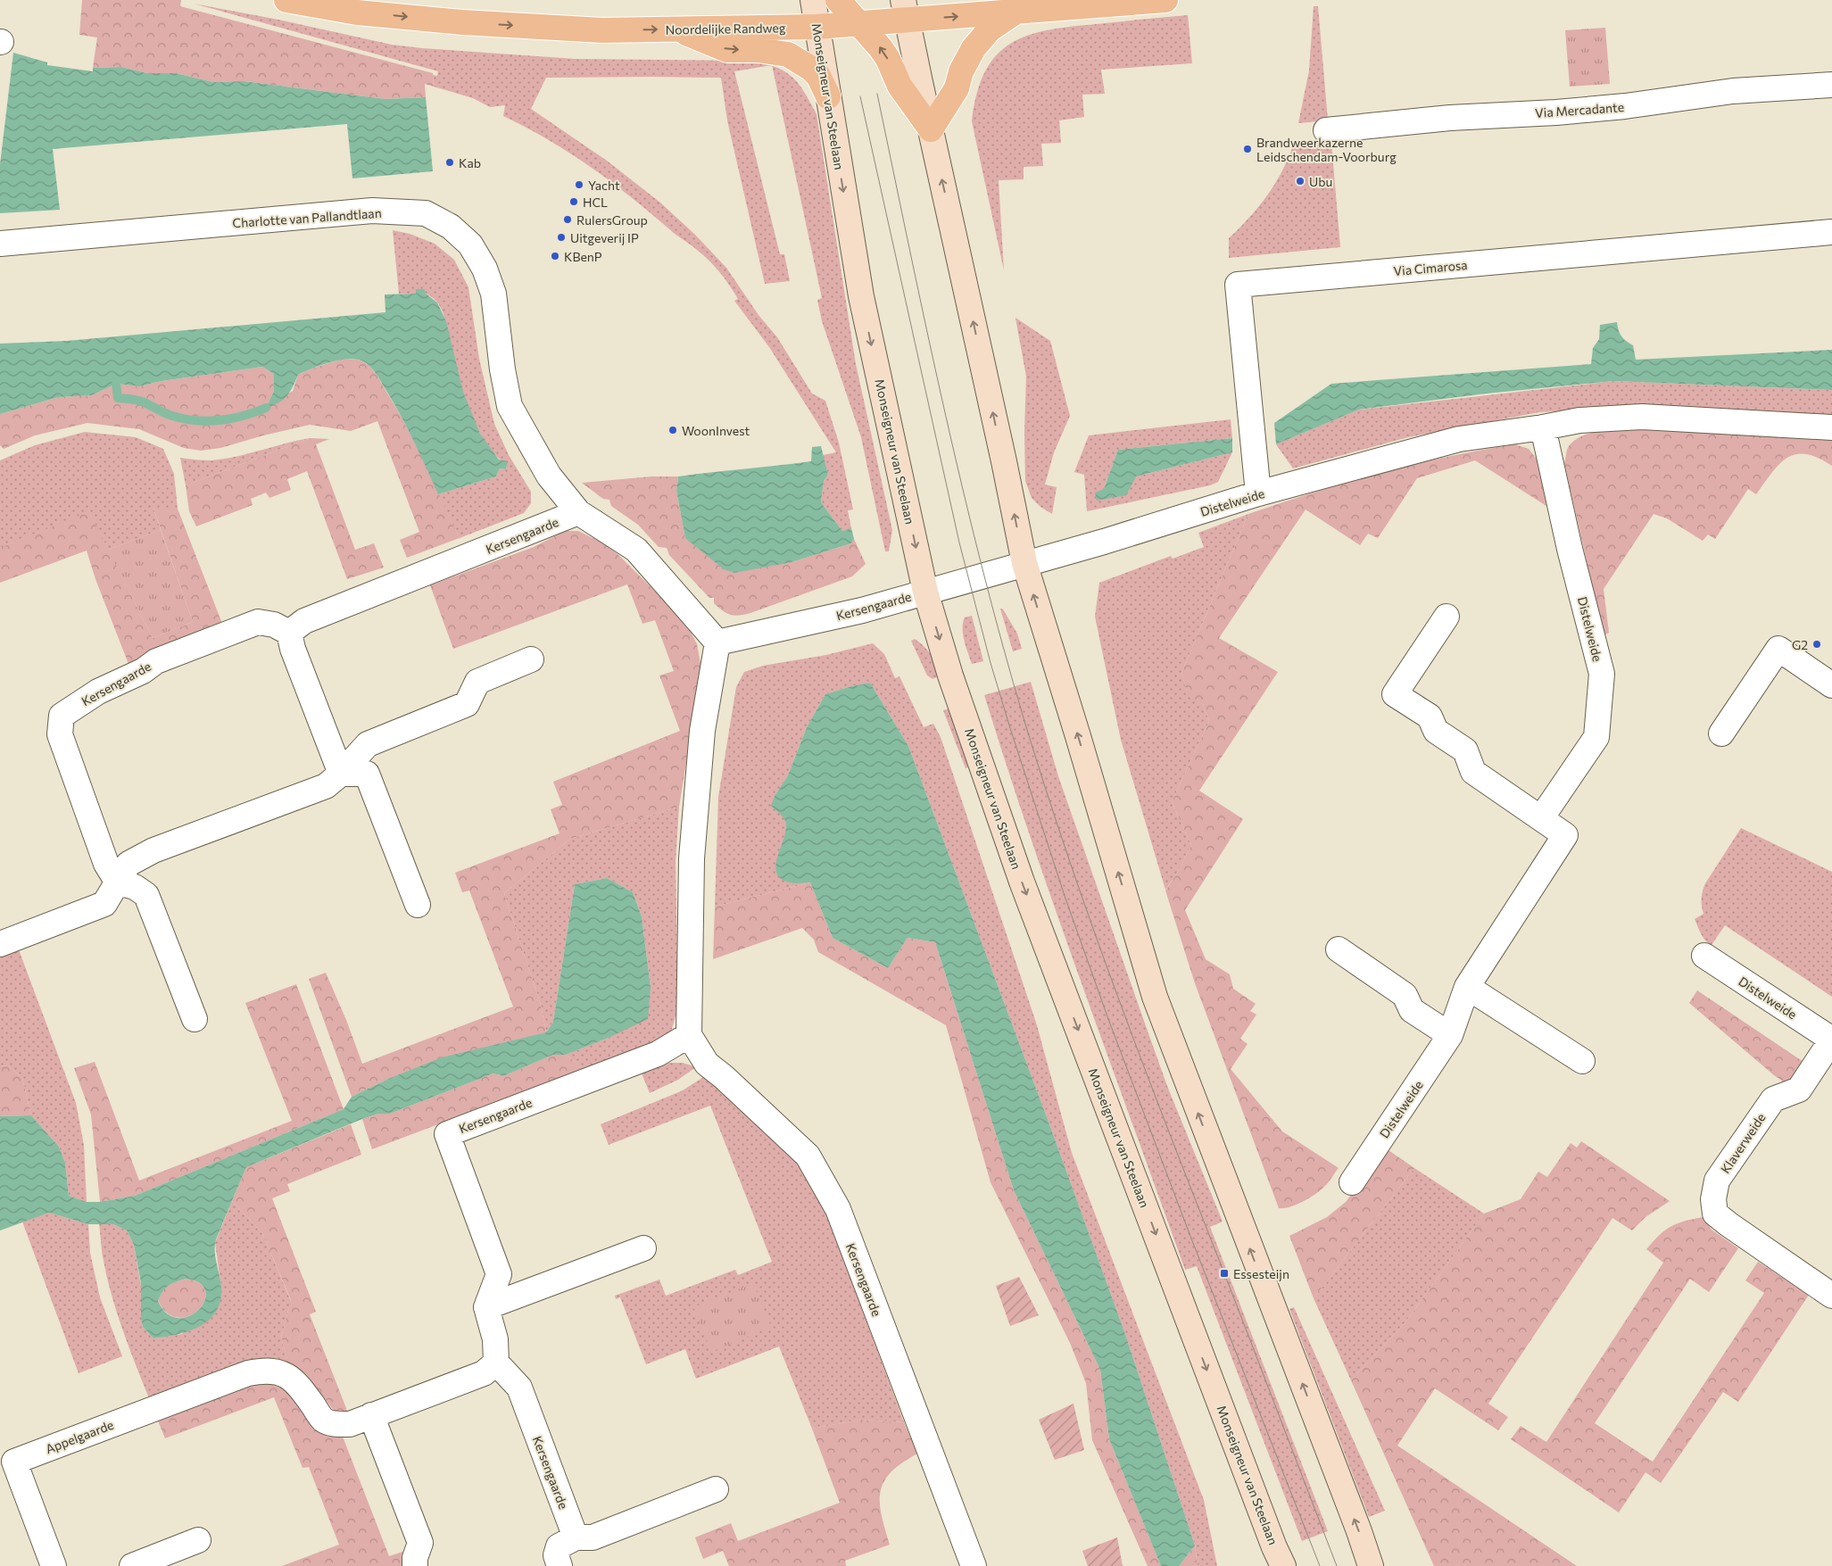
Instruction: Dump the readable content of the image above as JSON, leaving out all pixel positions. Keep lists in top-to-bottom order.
{
  "streets": {
    "main road": ["Noordelijke Randweg", "Monseigneur van Steelaan"],
    "street": [
      "Via Mercadante",
      "Charlotte van Pallandtlaan",
      "Via Cimarosa",
      "Distelweide",
      "Kersengaarde",
      "Klaverweide",
      "Appelgaarde"
    ]
  },
  "crossings": [
    ["Noordelijke Randweg", "Monseigneur van Steelaan"],
    ["Monseigneur van Steelaan", "Distelweide"],
    ["Monseigneur van Steelaan", "Kersengaarde"],
    ["Charlotte van Pallandtlaan", "Kersengaarde"],
    ["Via Cimarosa", "Distelweide"],
    ["Distelweide", "Kersengaarde"],
    ["Distelweide", "Klaverweide"]
  ],
  "one_way": ["Noordelijke Randweg"],
  "places": {
    "other": [
      "Brandweerkazerne Leidschendam-Voorburg",
      "Kab",
      "Ubu",
      "Yacht",
      "HCL",
      "RulersGroup",
      "Uitgeverij IP",
      "KBenP",
      "WoonInvest",
      "G2"
    ],
    "transit": ["Essesteijn"]
  }
}
